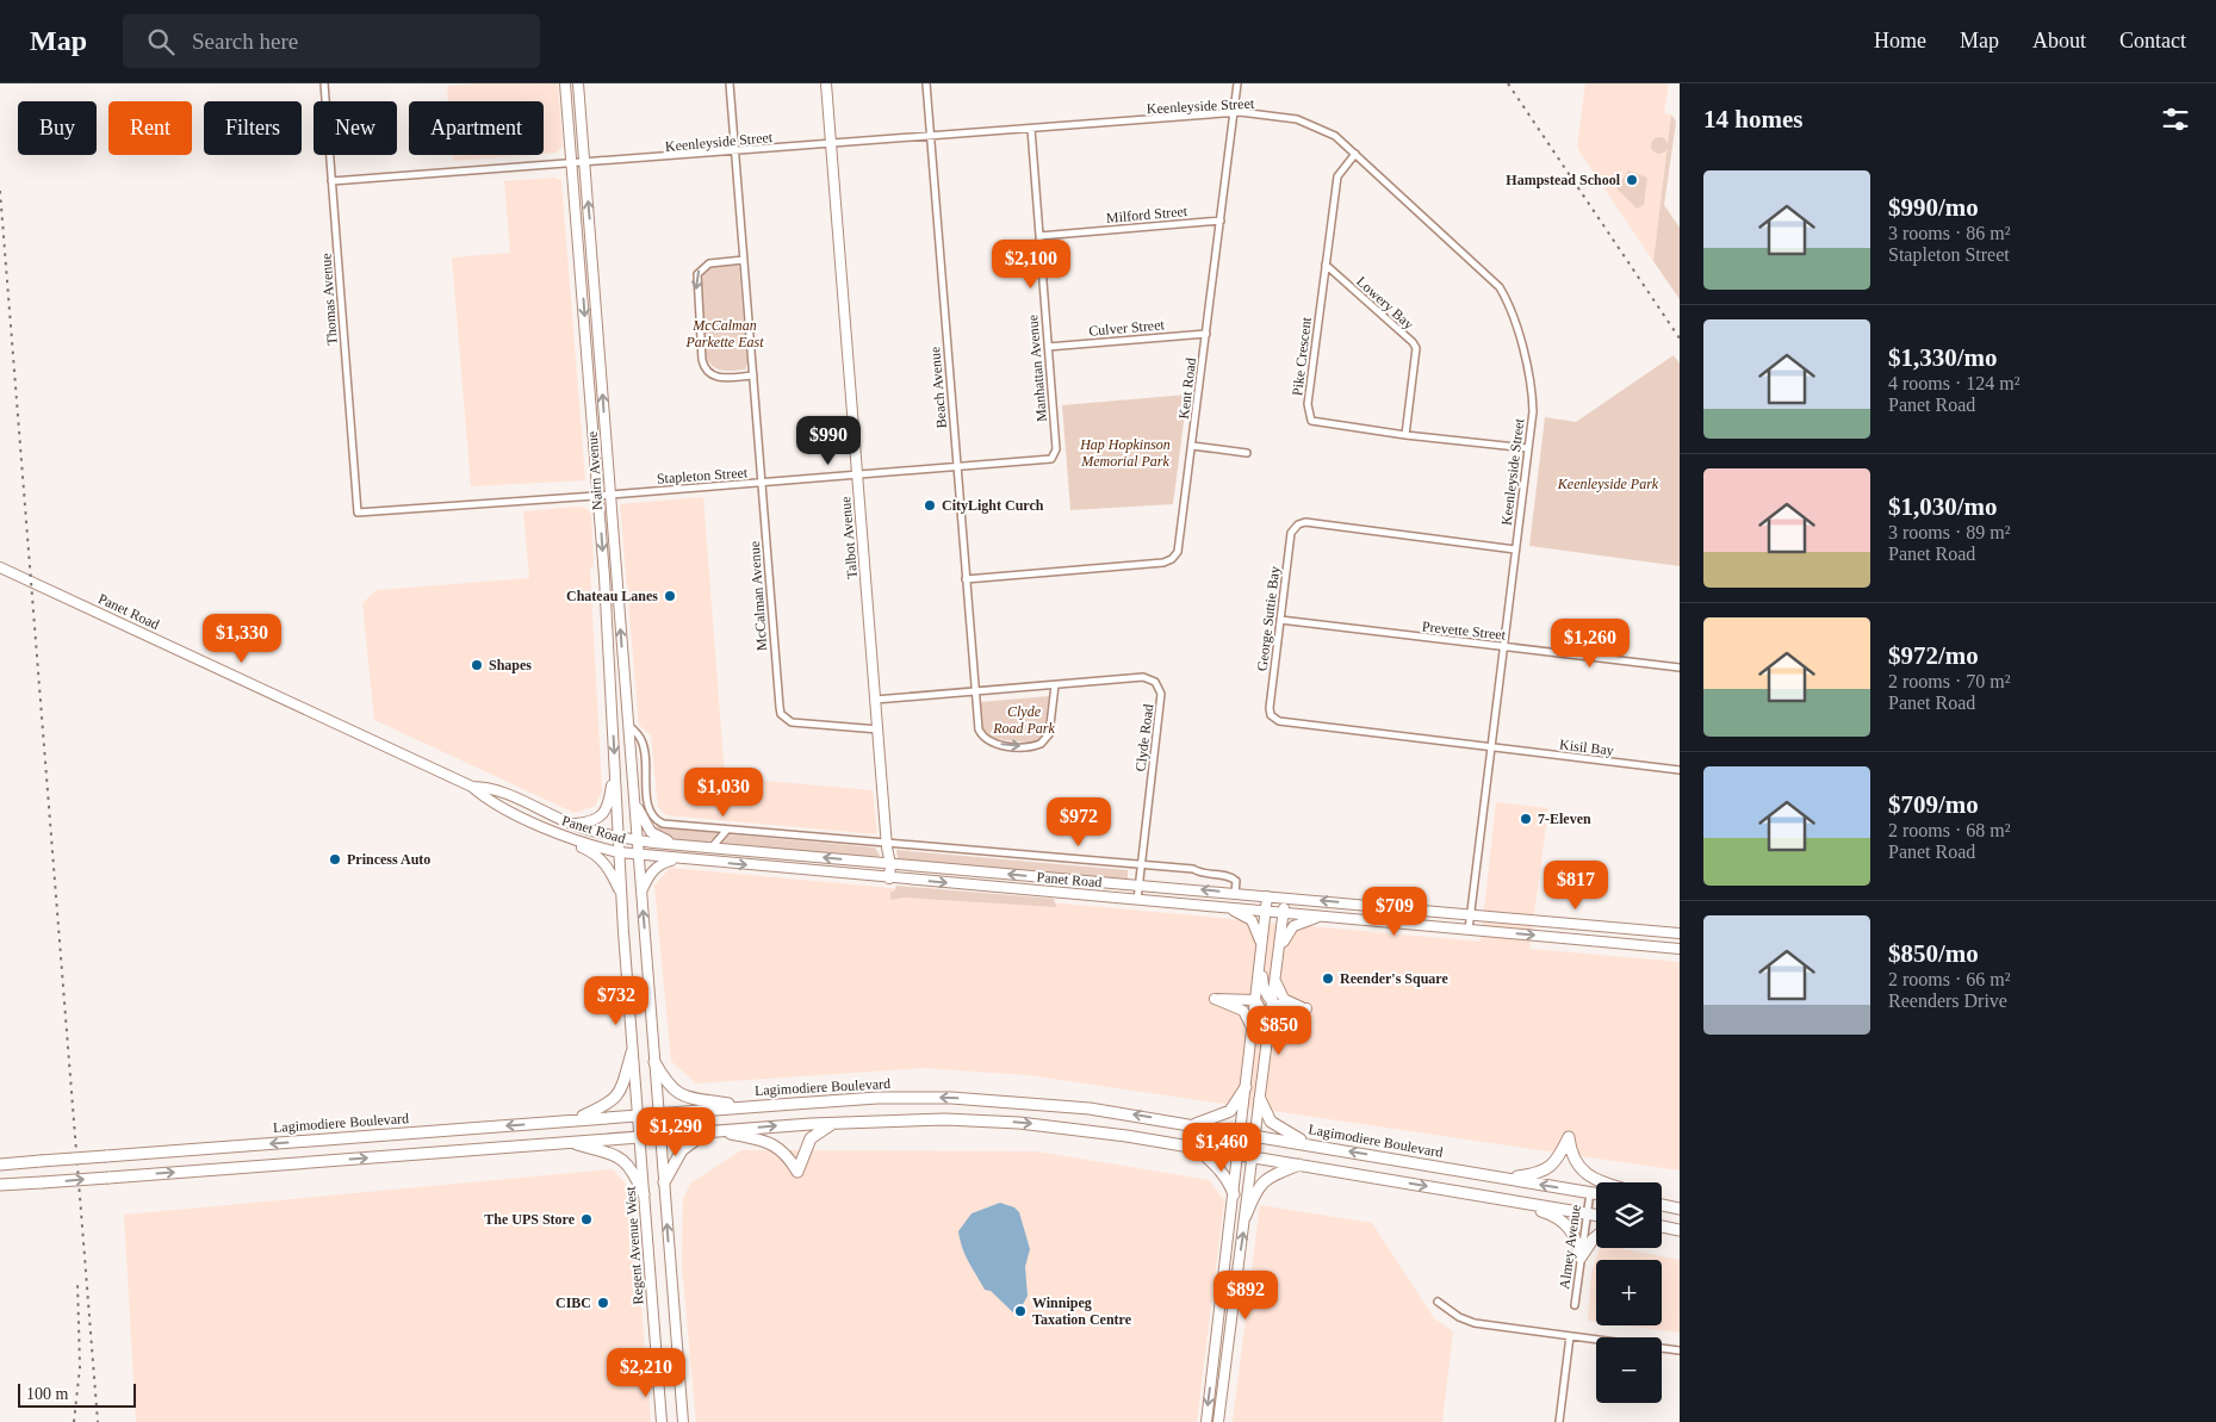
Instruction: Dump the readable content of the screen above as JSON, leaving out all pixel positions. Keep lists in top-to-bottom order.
{
  "streets": {
    "main road": ["Lagimodiere Boulevard"],
    "street": [
      "Keenleyside Street",
      "Milford Street",
      "Thomas Avenue",
      "Lowery Bay",
      "Culver Street",
      "Pike Crescent",
      "Manhattan Avenue",
      "Beach Avenue",
      "Kent Road",
      "Nairn Avenue",
      "Stapleton Street",
      "Talbot Avenue",
      "McCalman Avenue",
      "Panet Road",
      "George Suttie Bay",
      "Prevette Street",
      "Clyde Road",
      "Kisil Bay",
      "Regent Avenue West",
      "Almey Avenue"
    ]
  },
  "crossings": [
    ["Keenleyside Street", "Thomas Avenue"],
    ["Keenleyside Street", "Pike Crescent"],
    ["Keenleyside Street", "Manhattan Avenue"],
    ["Keenleyside Street", "Beach Avenue"],
    ["Keenleyside Street", "Kent Road"],
    ["Keenleyside Street", "Nairn Avenue"],
    ["Keenleyside Street", "Talbot Avenue"],
    ["Keenleyside Street", "McCalman Avenue"],
    ["Keenleyside Street", "Panet Road"],
    ["Keenleyside Street", "George Suttie Bay"],
    ["Keenleyside Street", "Prevette Street"],
    ["Keenleyside Street", "Kisil Bay"],
    ["Milford Street", "Manhattan Avenue"],
    ["Milford Street", "Kent Road"],
    ["Thomas Avenue", "Stapleton Street"],
    ["Lowery Bay", "Pike Crescent"],
    ["Culver Street", "Manhattan Avenue"],
    ["Culver Street", "Kent Road"],
    ["Manhattan Avenue", "Stapleton Street"],
    ["Beach Avenue", "Kent Road"],
    ["Beach Avenue", "Stapleton Street"],
    ["Beach Avenue", "Clyde Road"],
    ["Nairn Avenue", "Stapleton Street"],
    ["Nairn Avenue", "Panet Road"],
    ["Nairn Avenue", "Regent Avenue West"],
    ["Stapleton Street", "Talbot Avenue"],
    ["Stapleton Street", "McCalman Avenue"],
    ["Talbot Avenue", "McCalman Avenue"],
    ["Talbot Avenue", "Panet Road"],
    ["Talbot Avenue", "Clyde Road"],
    ["Panet Road", "Clyde Road"],
    ["Panet Road", "Regent Avenue West"],
    ["George Suttie Bay", "Prevette Street"],
    ["George Suttie Bay", "Kisil Bay"],
    ["Lagimodiere Boulevard", "Regent Avenue West"],
    ["Lagimodiere Boulevard", "Almey Avenue"]
  ],
  "parks": [
    "McCalman Parkette East",
    "Hap Hopkinson Memorial Park",
    "Keenleyside Park",
    "Clyde Road Park"
  ],
  "places": [
    "Hampstead School",
    "CityLight Curch",
    "Chateau Lanes",
    "Shapes",
    "7-Eleven",
    "Princess Auto",
    "Reender's Square",
    "The UPS Store",
    "CIBC",
    "Winnipeg Taxation Centre"
  ],
  "scale_bar": "100 m",
  "page": {
    "header": "Map",
    "search": "Search here",
    "nav": [
      "Home",
      "Map",
      "About",
      "Contact"
    ],
    "heading": "14 homes",
    "chip": [
      "Buy",
      "Rent",
      "Filters",
      "New",
      "Apartment"
    ],
    "list": [
      {
        "name": "$990/mo",
        "note": "3 rooms · 86 m² · Stapleton Street"
      },
      {
        "name": "$1,330/mo",
        "note": "4 rooms · 124 m² · Panet Road"
      },
      {
        "name": "$1,030/mo",
        "note": "3 rooms · 89 m² · Panet Road"
      },
      {
        "name": "$972/mo",
        "note": "2 rooms · 70 m² · Panet Road"
      },
      {
        "name": "$709/mo",
        "note": "2 rooms · 68 m² · Panet Road"
      },
      {
        "name": "$850/mo",
        "note": "2 rooms · 66 m² · Reenders Drive"
      }
    ],
    "price": [
      "$2,100",
      "$990",
      "$1,330",
      "$1,260",
      "$1,030",
      "$972",
      "$817",
      "$709",
      "$732",
      "$850",
      "$1,290",
      "$1,460",
      "$892",
      "$2,210"
    ],
    "map_buttons": ["+", "−"],
    "scale": "100 m"
  }
}
